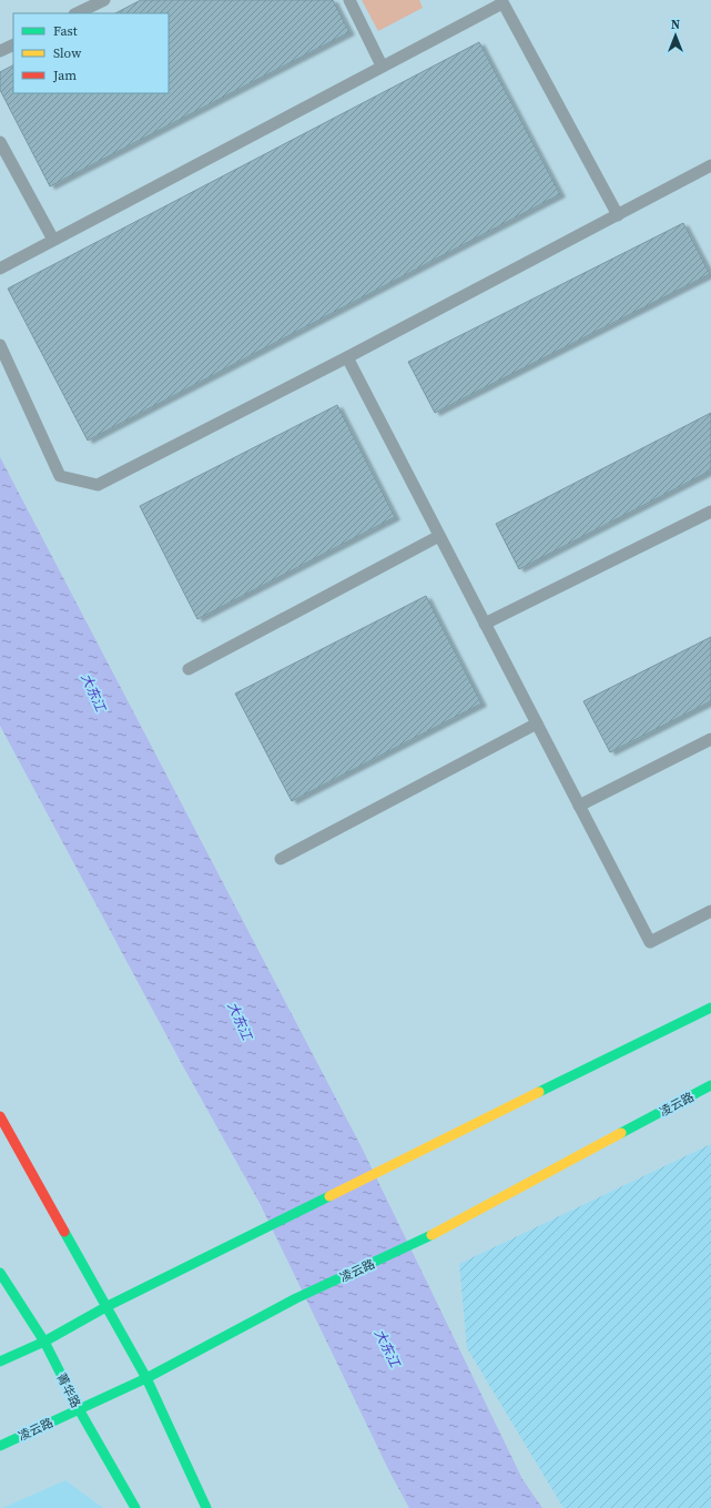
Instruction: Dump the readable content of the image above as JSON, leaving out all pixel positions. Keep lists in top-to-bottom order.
{
  "streets": {
    "main road": ["凌云路", "菁华路"]
  },
  "crossings": [
    ["凌云路", "菁华路"]
  ],
  "water": ["大东江"],
  "legend": ["Fast", "Slow", "Jam"],
  "north": "top"
}
